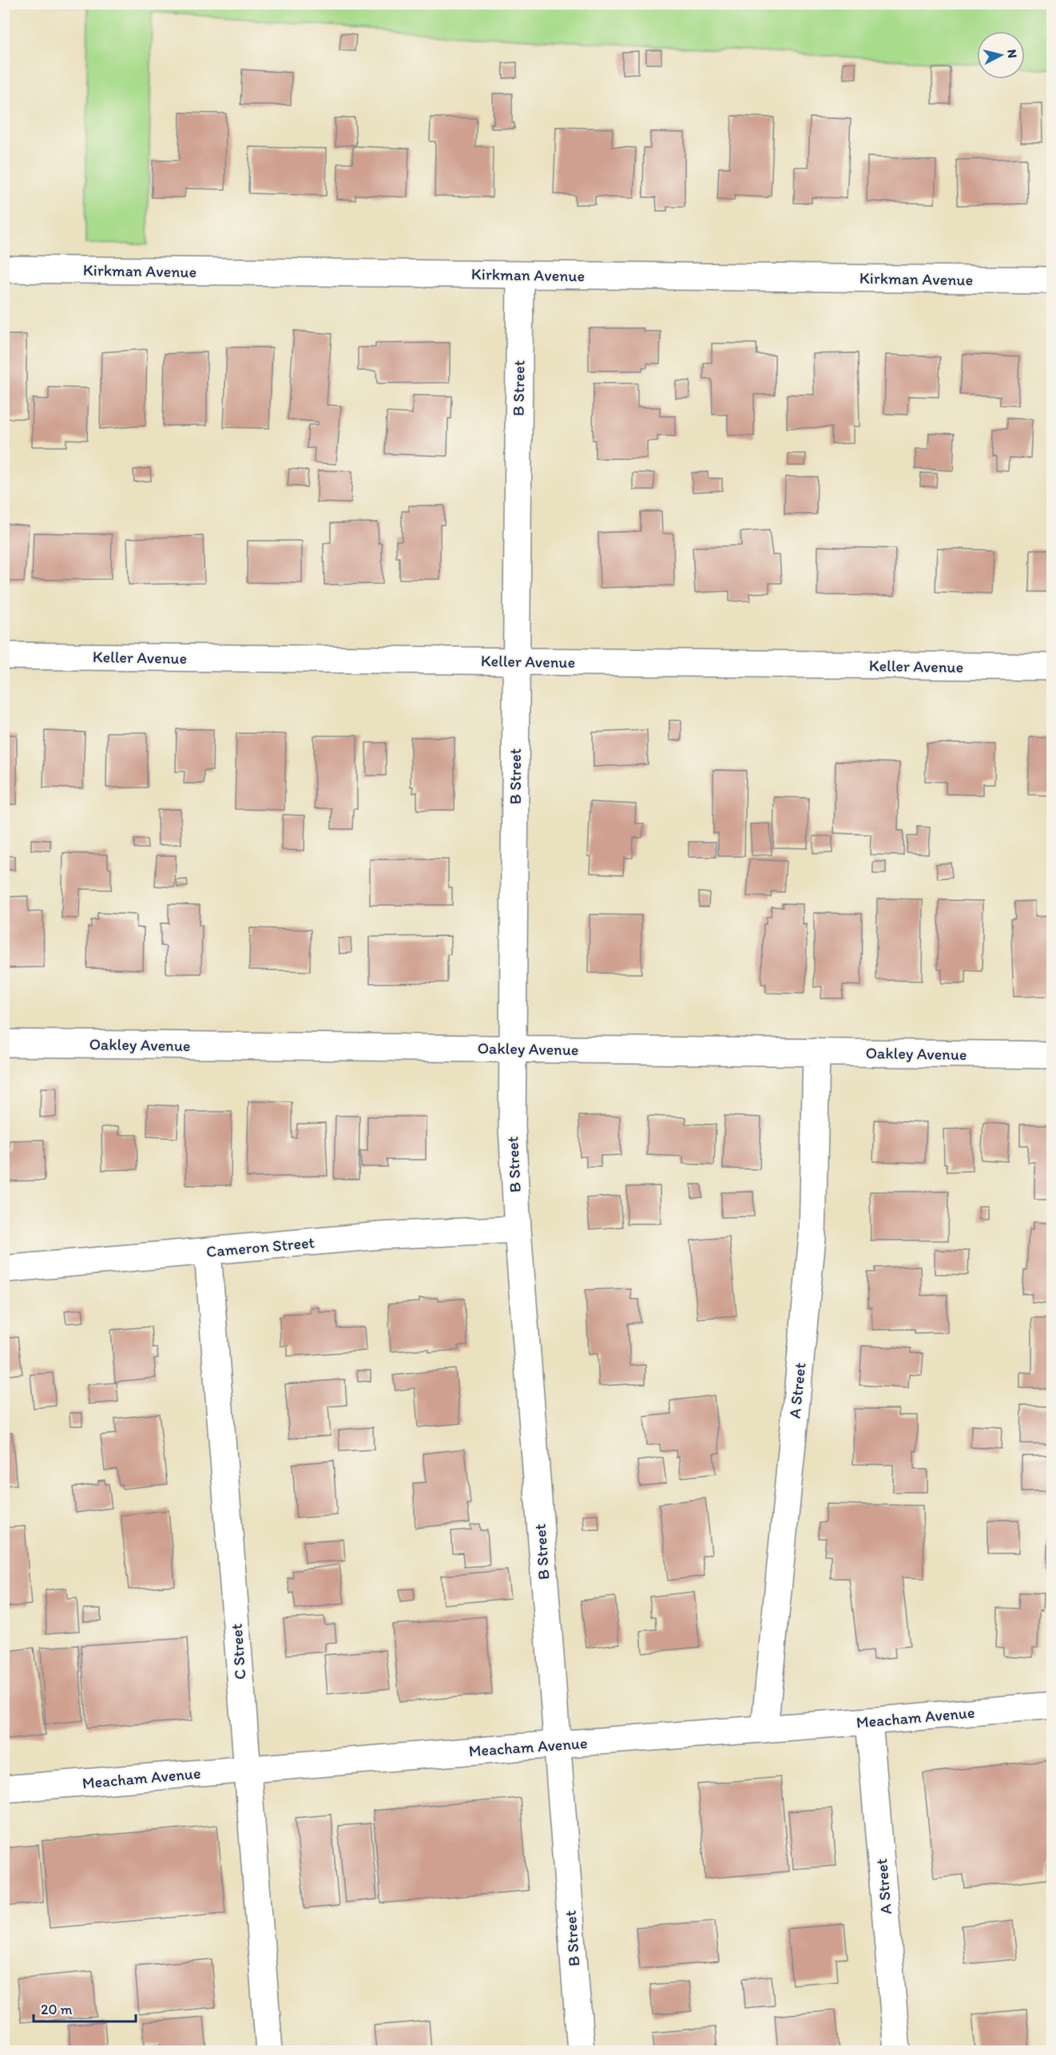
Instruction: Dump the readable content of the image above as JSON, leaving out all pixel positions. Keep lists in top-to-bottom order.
{
  "streets": {
    "street": [
      "Kirkman Avenue",
      "B Street",
      "Keller Avenue",
      "Oakley Avenue",
      "Cameron Street",
      "A Street",
      "C Street",
      "Meacham Avenue"
    ]
  },
  "crossings": [
    ["Kirkman Avenue", "B Street"],
    ["B Street", "Keller Avenue"],
    ["B Street", "Oakley Avenue"],
    ["B Street", "Cameron Street"],
    ["B Street", "Meacham Avenue"],
    ["Oakley Avenue", "A Street"],
    ["Cameron Street", "C Street"],
    ["A Street", "Meacham Avenue"],
    ["C Street", "Meacham Avenue"]
  ],
  "scale_bar": "20 m",
  "north": "right"
}
